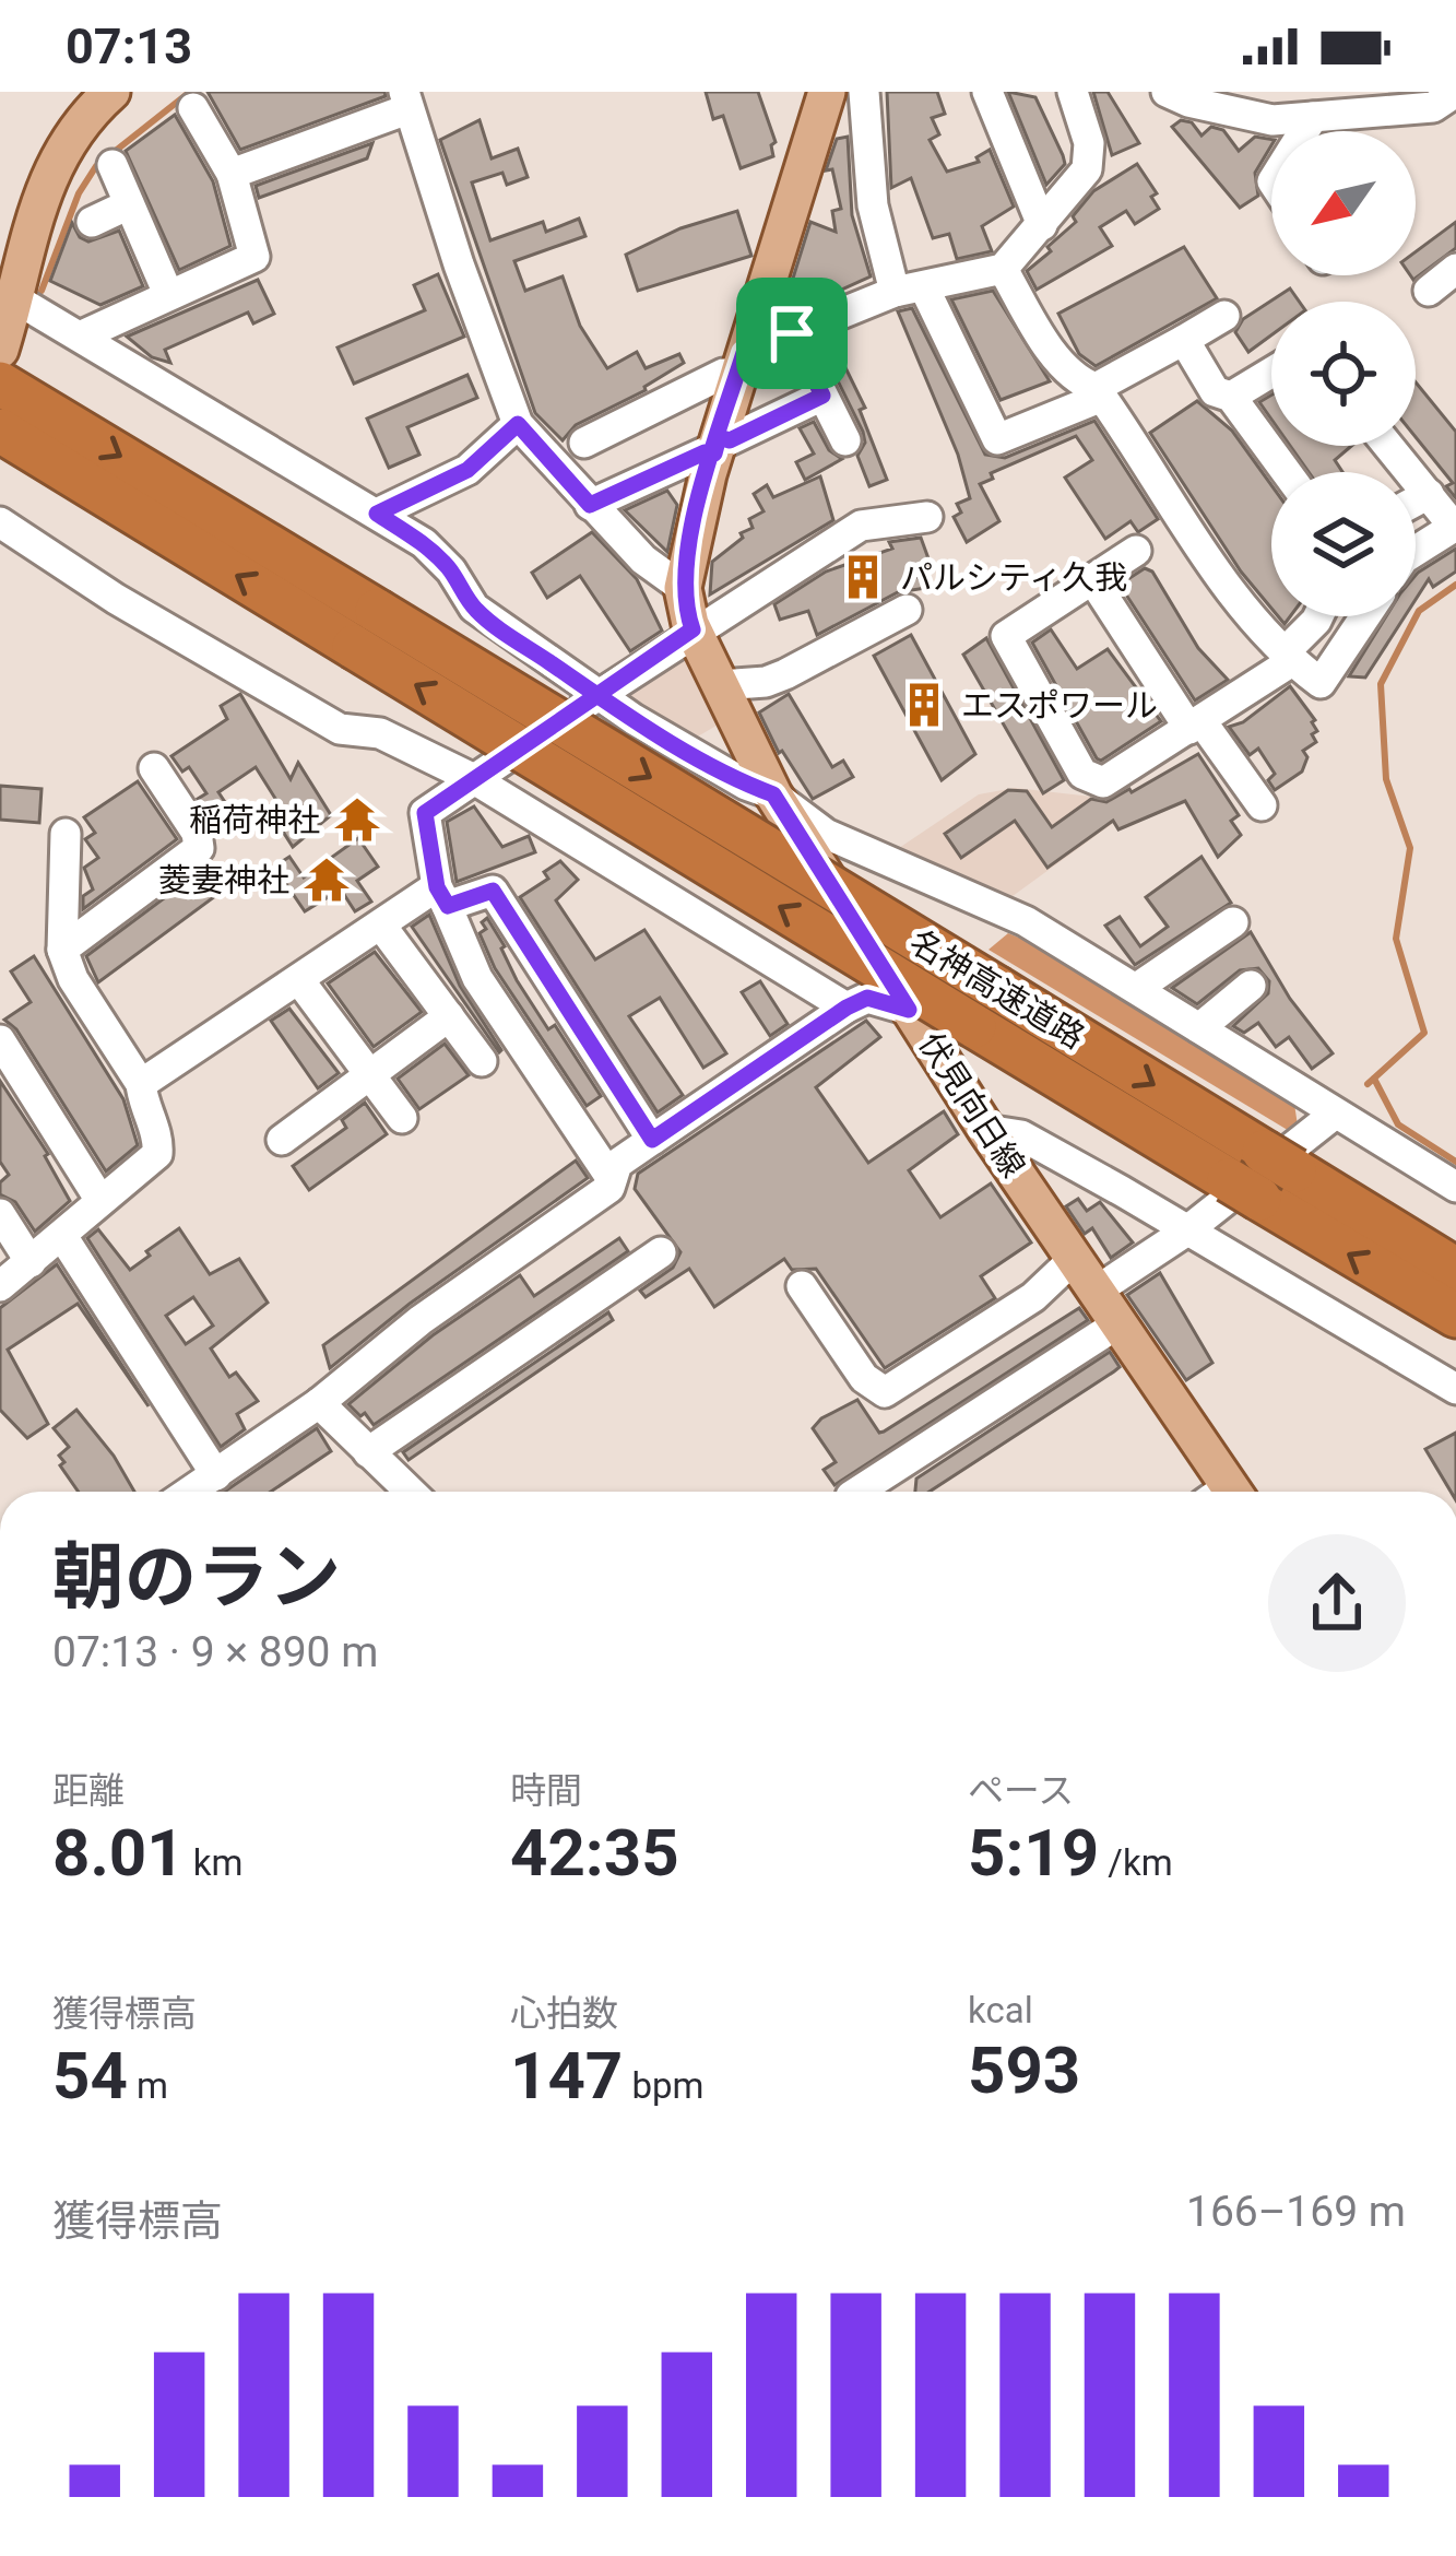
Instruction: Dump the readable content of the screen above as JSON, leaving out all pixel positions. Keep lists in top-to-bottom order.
{
  "streets": {
    "highway": ["名神高速道路"],
    "main road": ["伏見向日線"]
  },
  "places": {
    "building": ["パルシティ久我", "エスポワール"],
    "temple": ["稲荷神社", "菱妻神社"]
  },
  "north": "bottom left",
  "page": {
    "status": "07:13",
    "heading": ["朝のラン", "07:13 · 9 × 890 m"],
    "stats": [
      ["距離", "8.01 km"],
      ["時間", "42:35"],
      ["ペース", "5:19 /km"],
      ["獲得標高", "54 m"],
      ["心拍数", "147 bpm"],
      ["kcal", "593"]
    ],
    "chart": ["獲得標高", "166–169 m"]
  }
}
